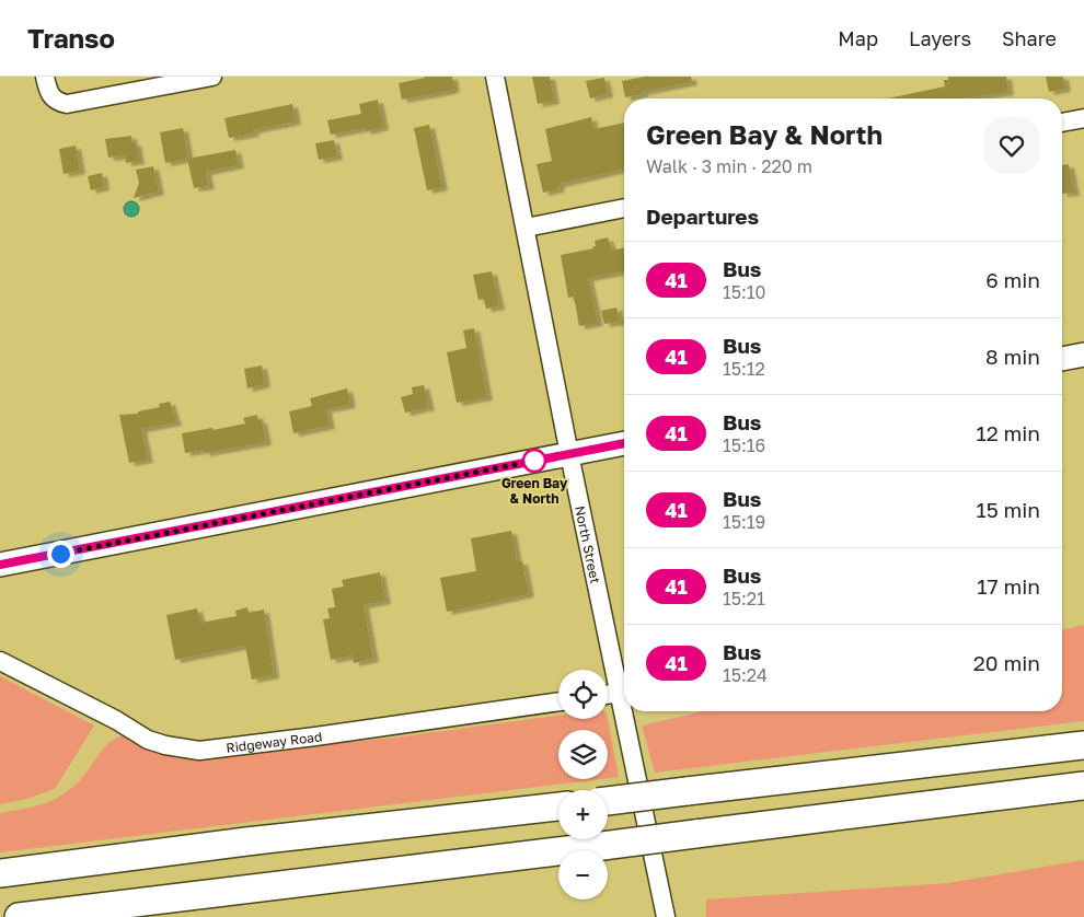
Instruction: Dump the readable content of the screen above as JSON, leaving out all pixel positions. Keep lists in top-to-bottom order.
{
  "streets": {
    "street": ["North Street", "Ridgeway Road"]
  },
  "places": ["Green Bay & North"],
  "lines": ["bus line 41"],
  "page": {
    "header": "Transo",
    "nav": ["Map", "Layers", "Share"],
    "heading": [
      ["Green Bay & North", "Walk · 3 min · 220 m"],
      "Departures"
    ],
    "list": [
      {
        "mark": "41",
        "name": "Bus",
        "note": "15:10",
        "value": "6 min"
      },
      {
        "mark": "41",
        "name": "Bus",
        "note": "15:12",
        "value": "8 min"
      },
      {
        "mark": "41",
        "name": "Bus",
        "note": "15:16",
        "value": "12 min"
      },
      {
        "mark": "41",
        "name": "Bus",
        "note": "15:19",
        "value": "15 min"
      },
      {
        "mark": "41",
        "name": "Bus",
        "note": "15:21",
        "value": "17 min"
      },
      {
        "mark": "41",
        "name": "Bus",
        "note": "15:24",
        "value": "20 min"
      }
    ],
    "map_buttons": ["+", "−"]
  }
}
